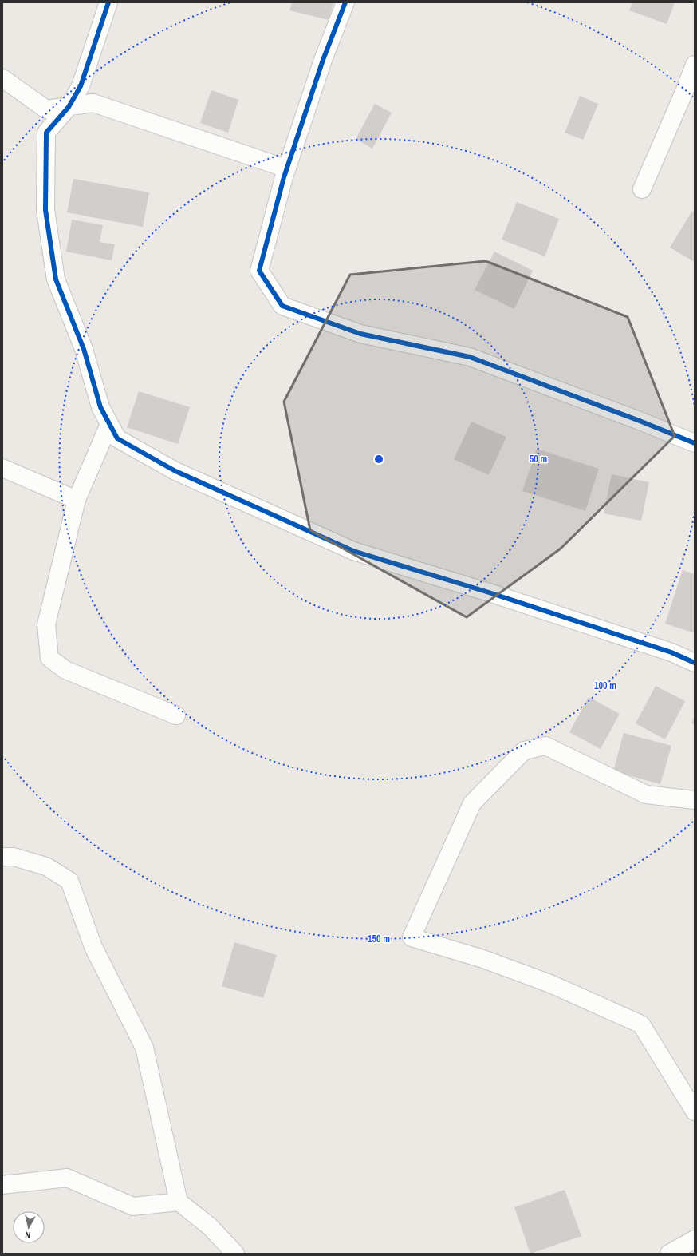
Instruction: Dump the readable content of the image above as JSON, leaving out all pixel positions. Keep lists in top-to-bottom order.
{
  "north": "bottom",
  "rings": ["50 m", "100 m", "150 m"]
}
